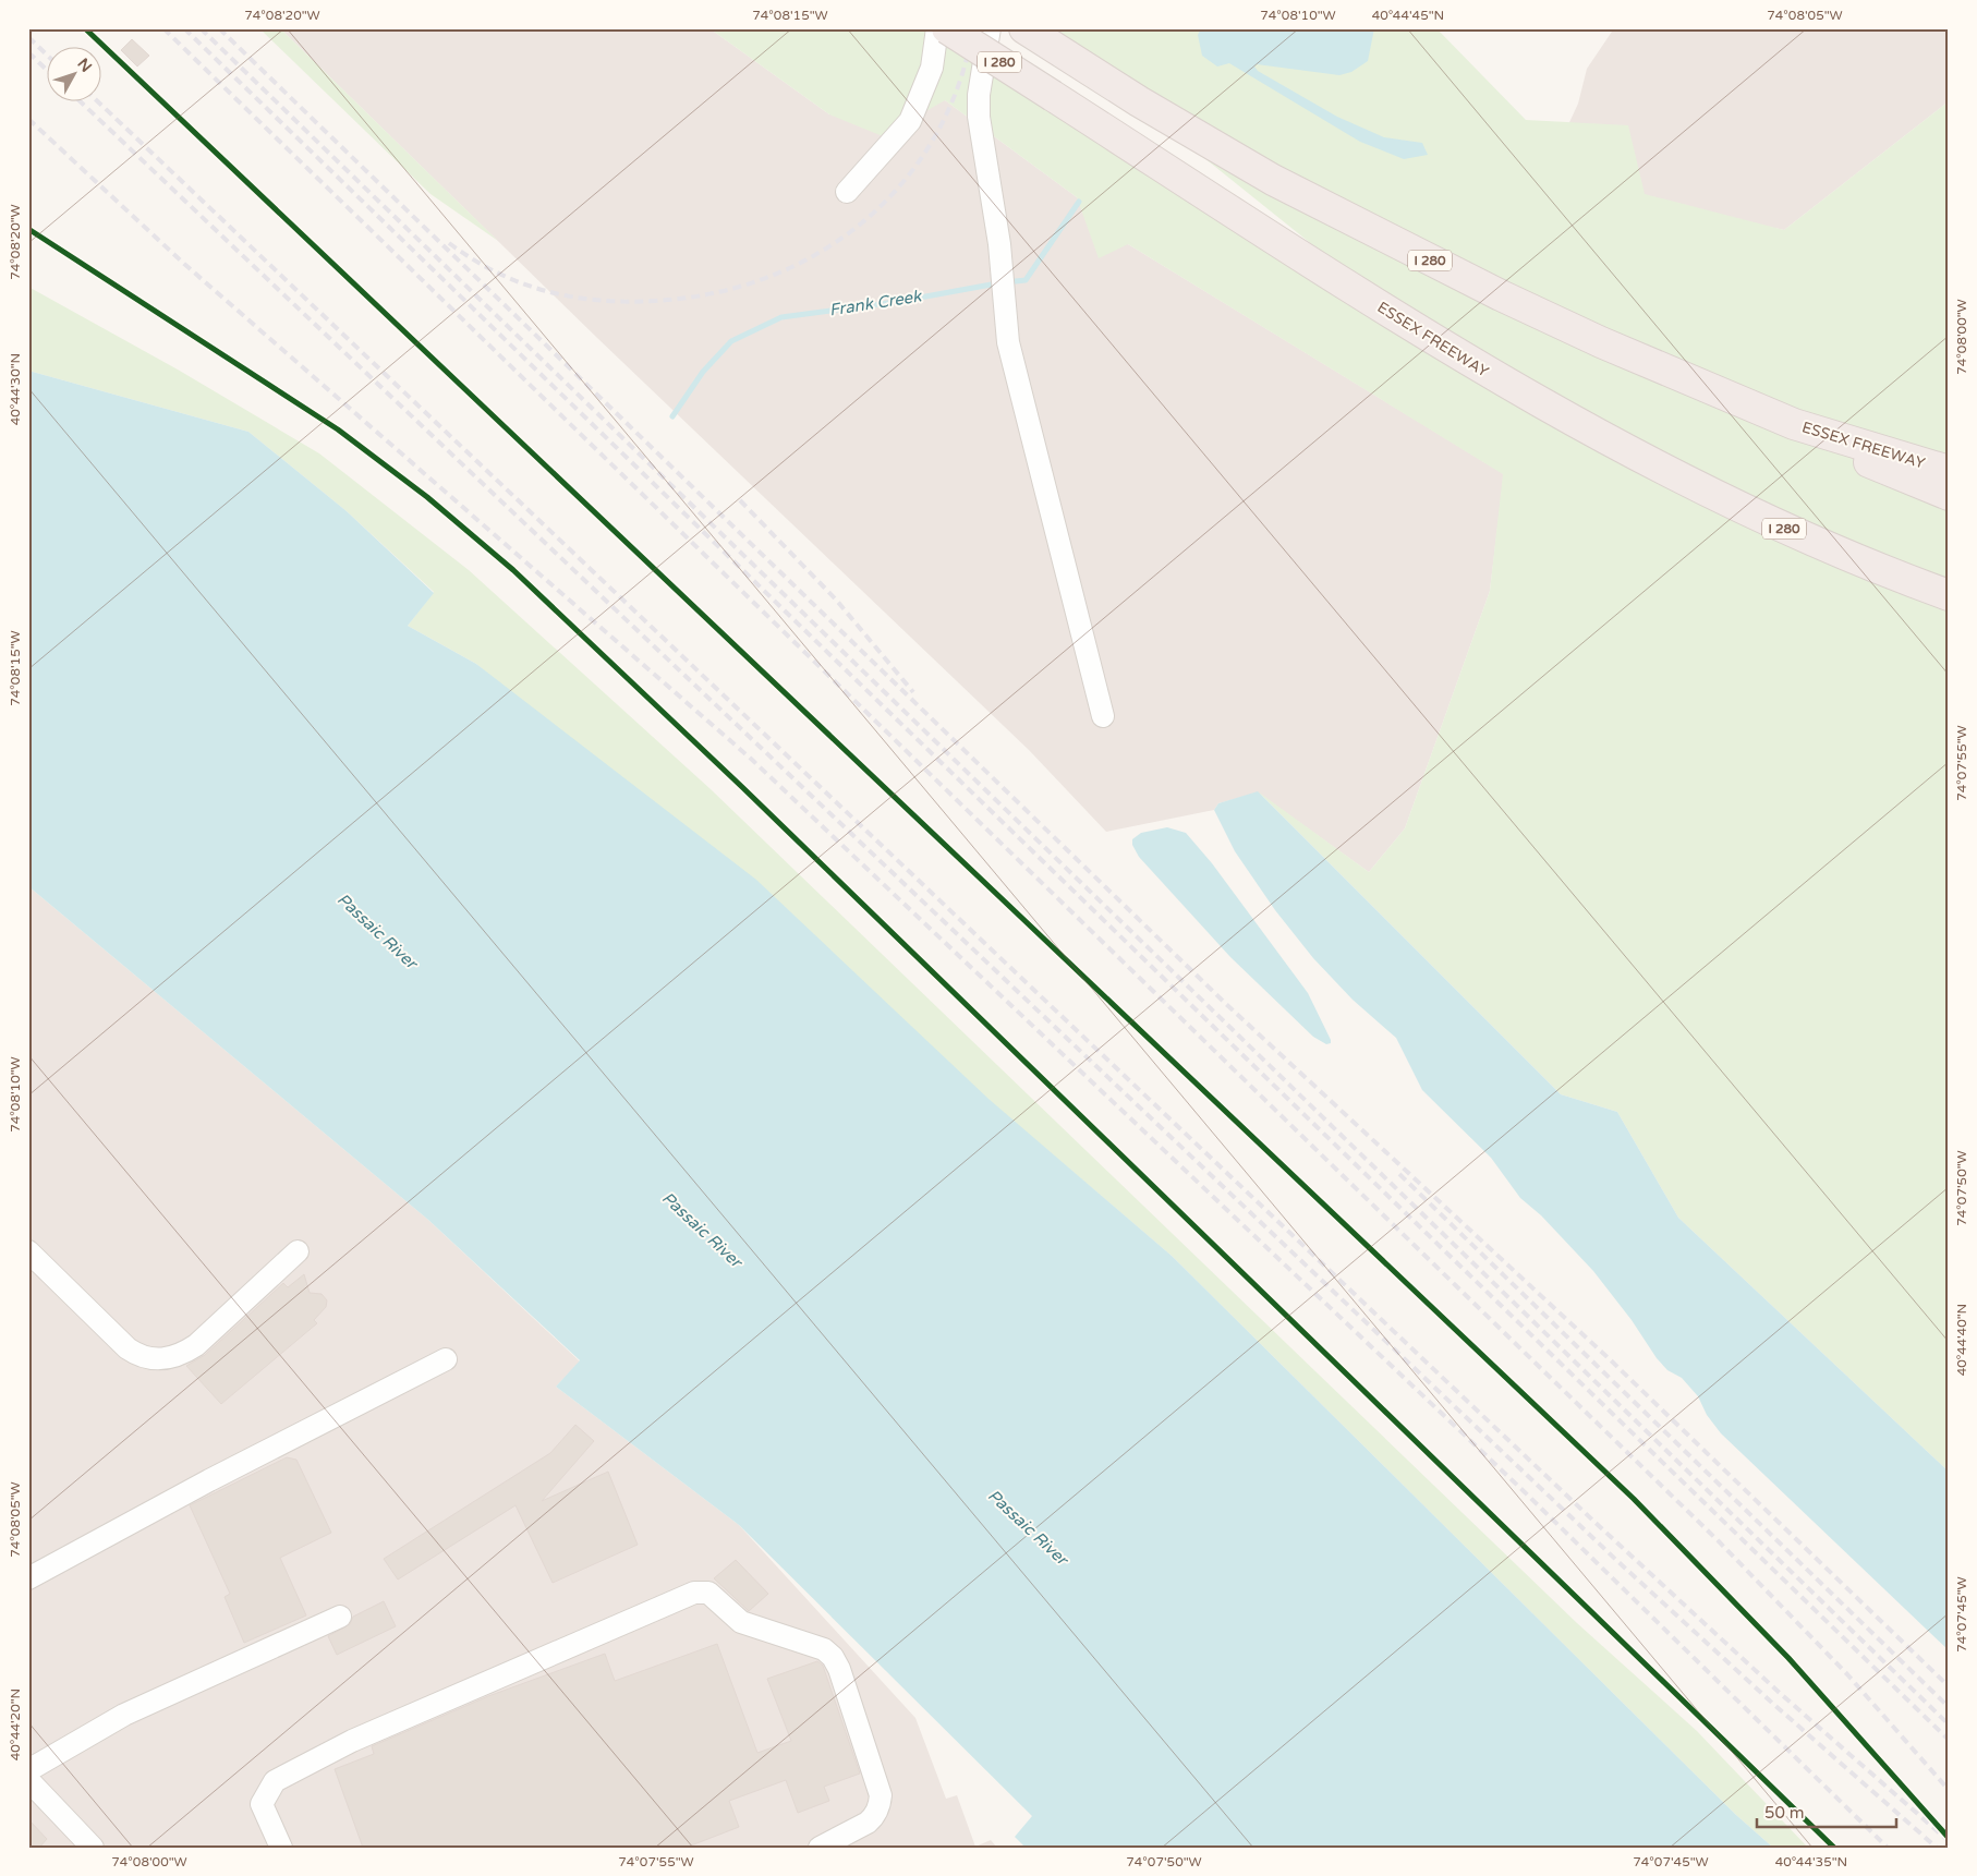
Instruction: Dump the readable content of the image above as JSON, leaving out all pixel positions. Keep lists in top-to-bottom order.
{
  "streets": {
    "highway": ["I 280", "ESSEX FREEWAY"]
  },
  "water": ["Frank Creek", "Passaic River"],
  "scale_bar": "50 m",
  "north": "top right",
  "coordinates": [
    "74°08'20\"W",
    "74°08'15\"W",
    "74°08'10\"W",
    "40°44'45\"N",
    "74°08'05\"W",
    "74°08'00\"W",
    "40°44'30\"N",
    "74°07'55\"W",
    "74°07'50\"W",
    "40°44'40\"N",
    "74°07'45\"W",
    "40°44'20\"N",
    "40°44'35\"N"
  ]
}
